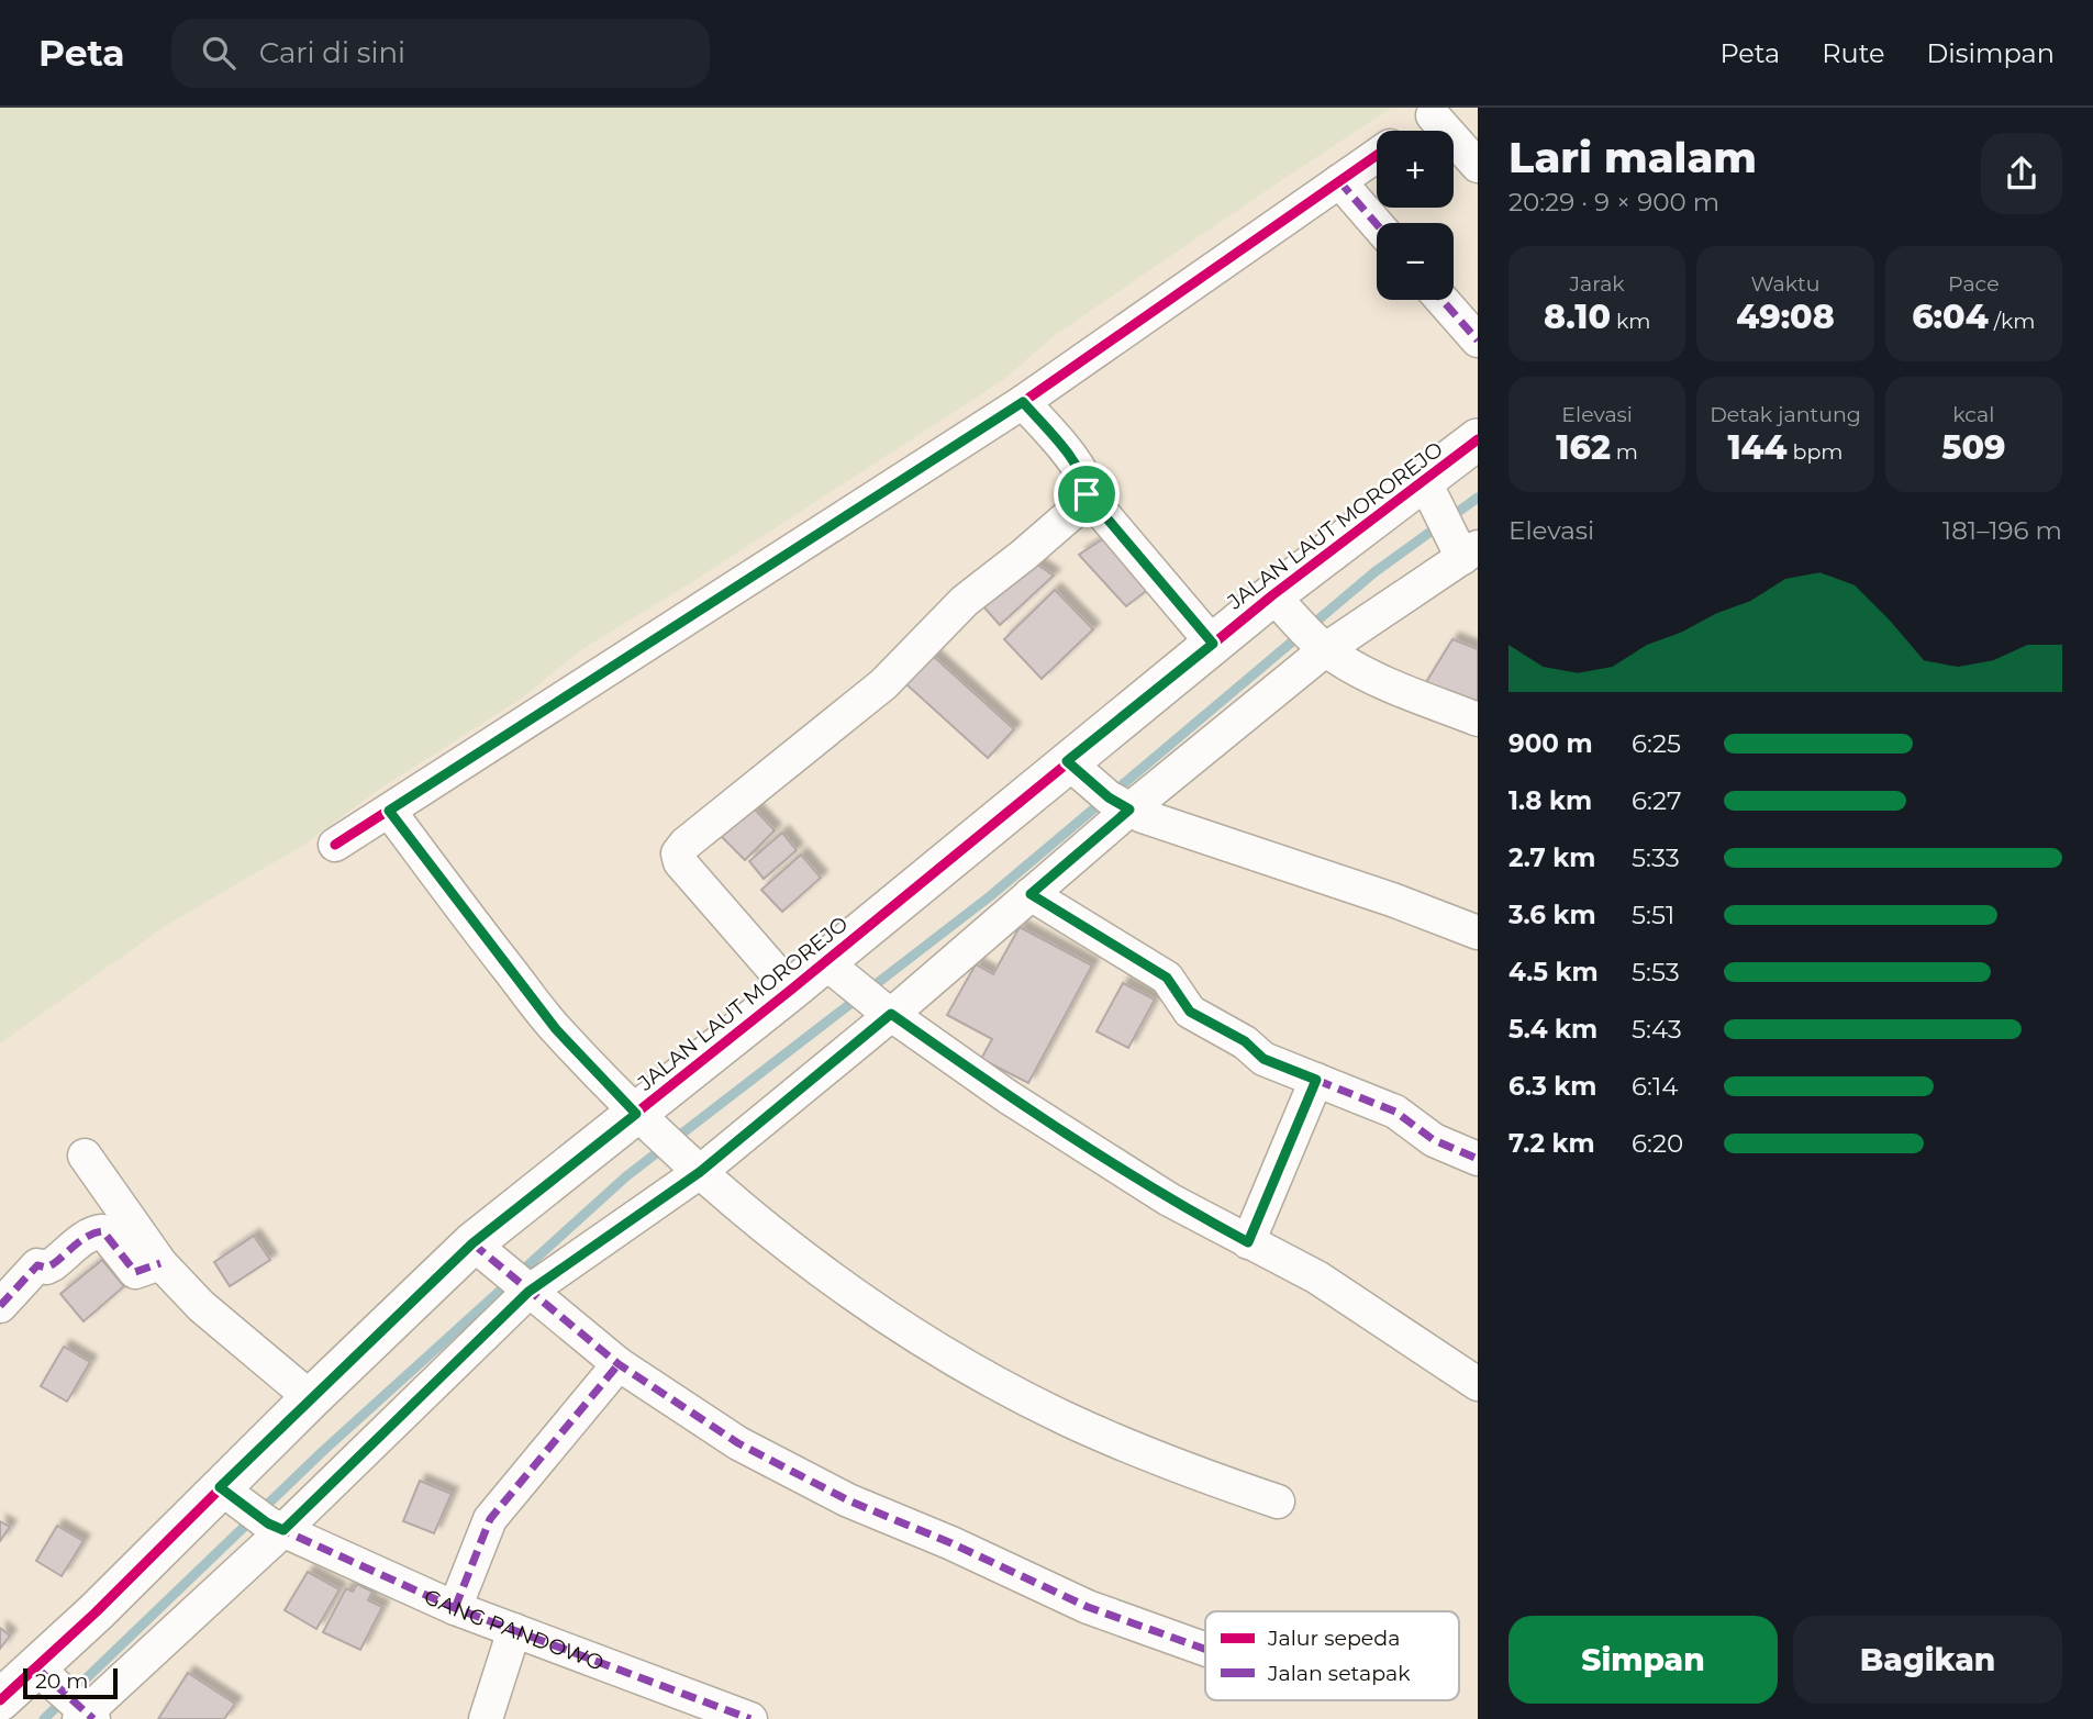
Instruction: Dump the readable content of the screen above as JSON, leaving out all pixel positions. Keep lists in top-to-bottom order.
{
  "streets": {
    "street": ["JALAN LAUT MOROREJO", "GANG PANDOWO"]
  },
  "crossings": [
    ["JALAN LAUT MOROREJO", "GANG PANDOWO"]
  ],
  "legend": ["Jalur sepeda", "Jalan setapak"],
  "scale_bar": "20 m",
  "page": {
    "header": "Peta",
    "search": "Cari di sini",
    "nav": ["Peta", "Rute", "Disimpan"],
    "heading": ["Lari malam", "20:29 · 9 × 900 m"],
    "map_buttons": ["+", "−"],
    "stats": [
      ["Jarak", "8.10 km"],
      ["Waktu", "49:08"],
      ["Pace", "6:04 /km"],
      ["Elevasi", "162 m"],
      ["Detak jantung", "144 bpm"],
      ["kcal", "509"]
    ],
    "chart": ["Elevasi", "181–196 m"],
    "list": [
      {
        "name": "900 m",
        "note": "6:25"
      },
      {
        "name": "1.8 km",
        "note": "6:27"
      },
      {
        "name": "2.7 km",
        "note": "5:33"
      },
      {
        "name": "3.6 km",
        "note": "5:51"
      },
      {
        "name": "4.5 km",
        "note": "5:53"
      },
      {
        "name": "5.4 km",
        "note": "5:43"
      },
      {
        "name": "6.3 km",
        "note": "6:14"
      },
      {
        "name": "7.2 km",
        "note": "6:20"
      }
    ],
    "buttons": ["Simpan", "Bagikan"],
    "scale": "20 m"
  }
}
